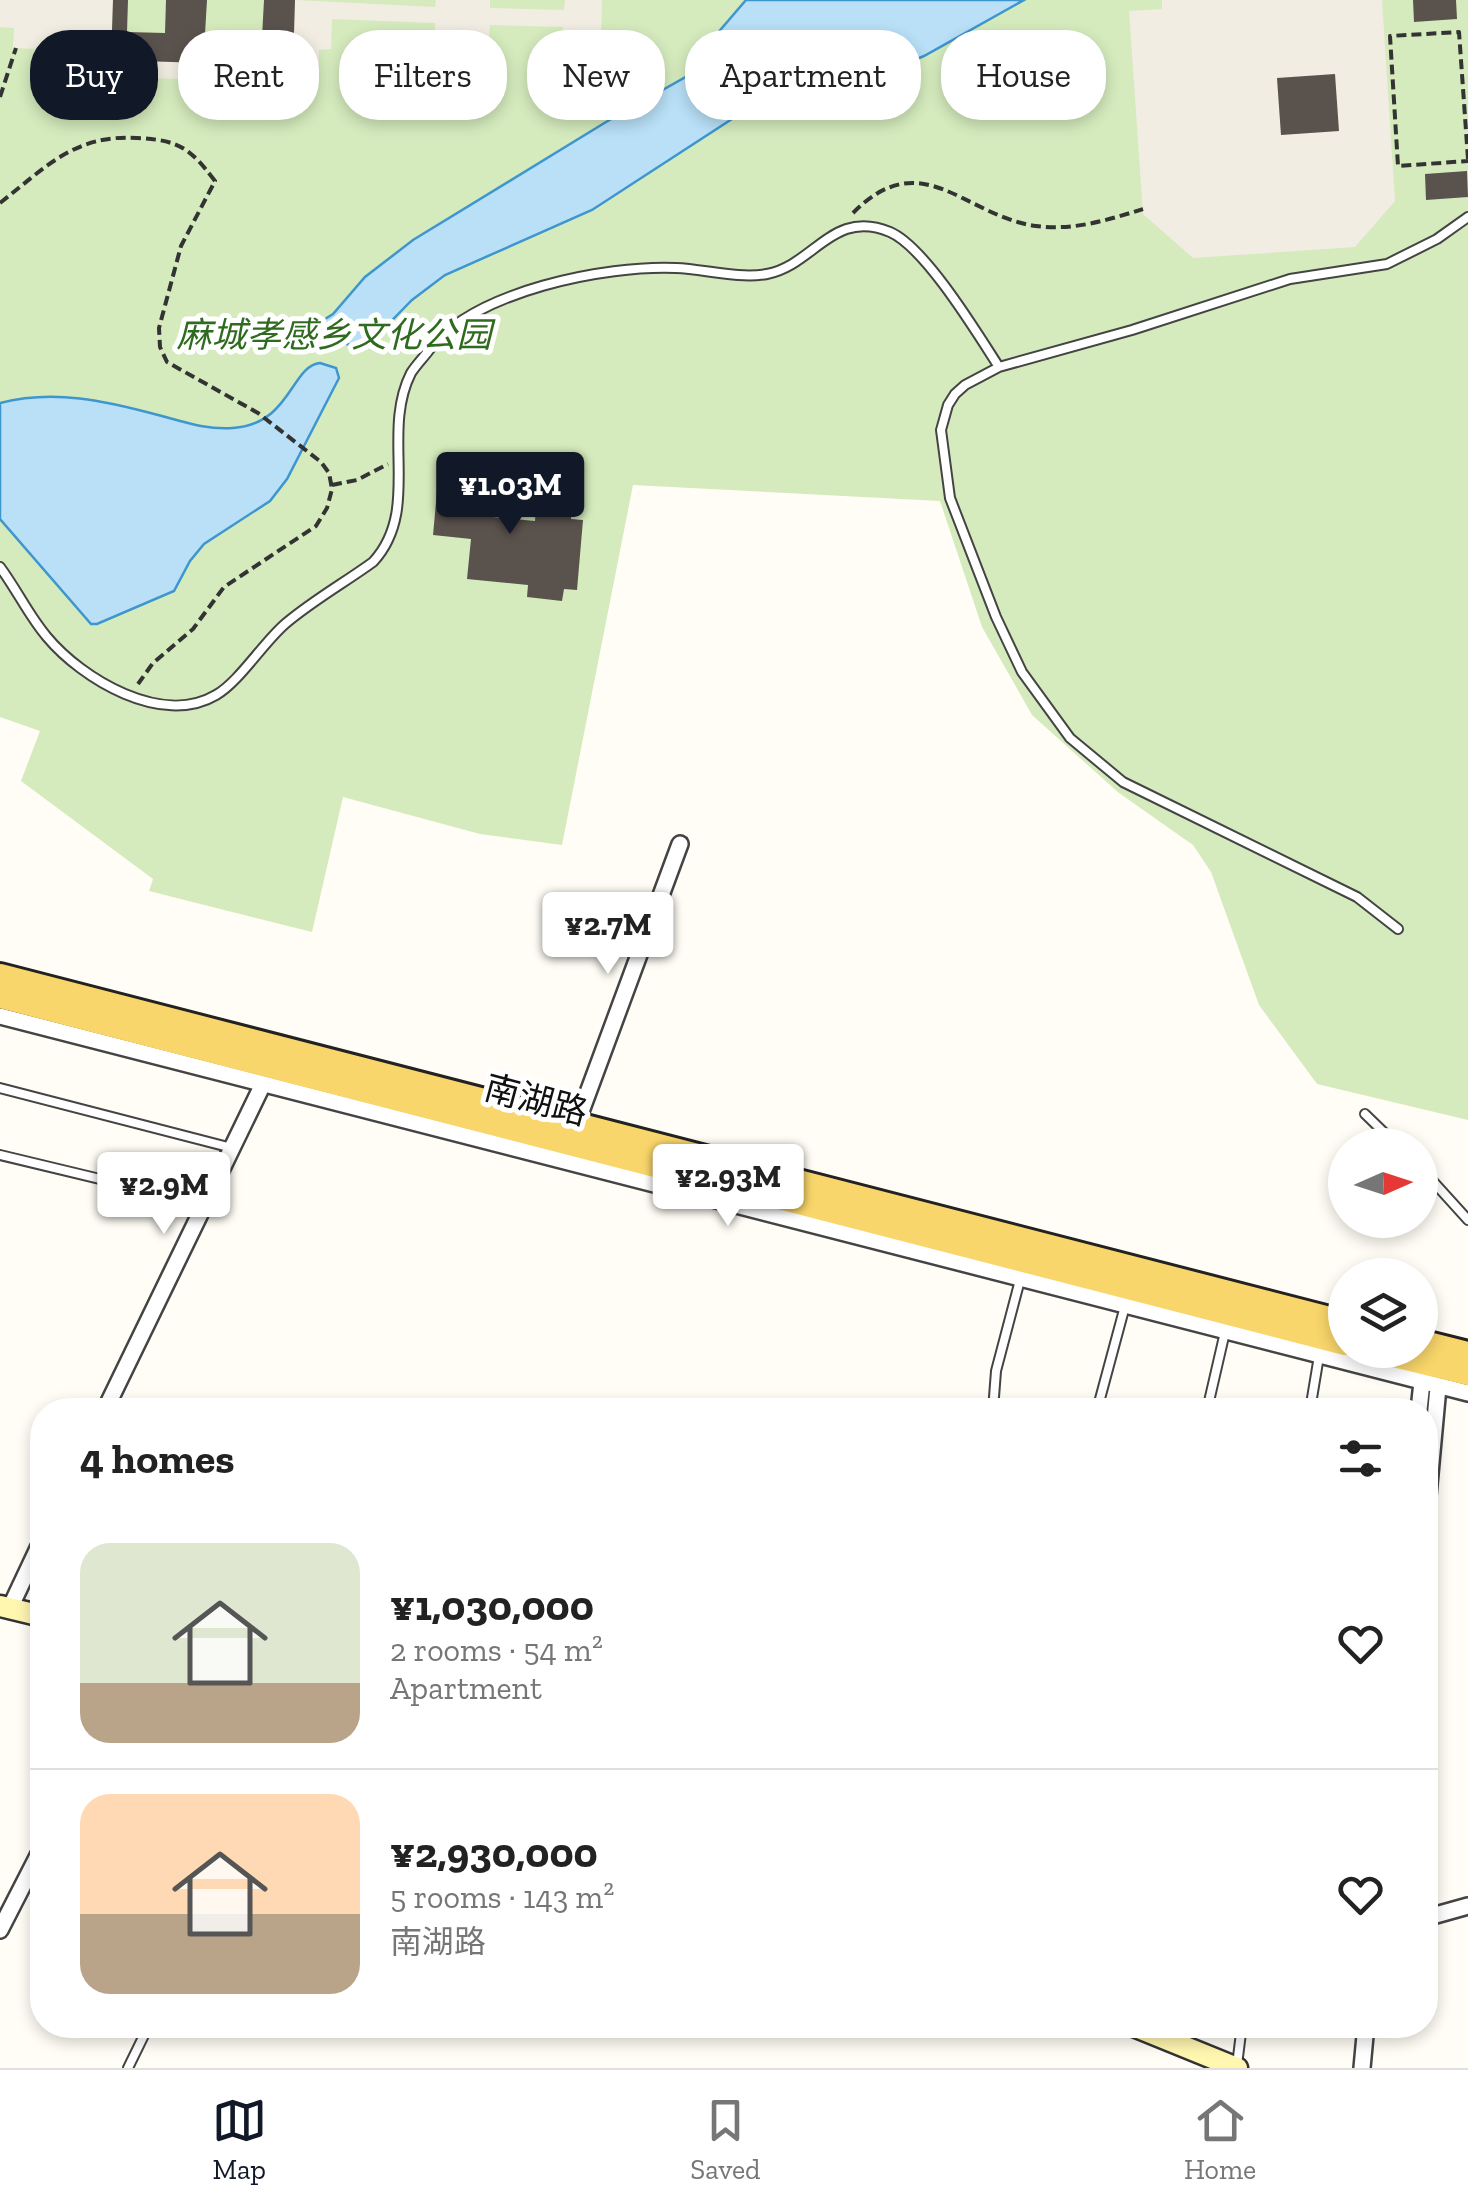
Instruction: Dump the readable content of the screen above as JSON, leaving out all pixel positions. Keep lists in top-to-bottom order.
{
  "streets": {
    "main road": ["南湖路"]
  },
  "parks": ["麻城孝感乡文化公园"],
  "north": "right",
  "page": {
    "chip": [
      "Buy",
      "Rent",
      "Filters",
      "New",
      "Apartment",
      "House"
    ],
    "price": [
      "¥1.03M",
      "¥2.7M",
      "¥2.93M",
      "¥2.9M"
    ],
    "heading": "4 homes",
    "list": [
      {
        "name": "¥1,030,000",
        "note": "2 rooms · 54 m² · Apartment"
      },
      {
        "name": "¥2,930,000",
        "note": "5 rooms · 143 m² · 南湖路"
      }
    ],
    "tabs": ["Map", "Saved", "Home"]
  }
}
